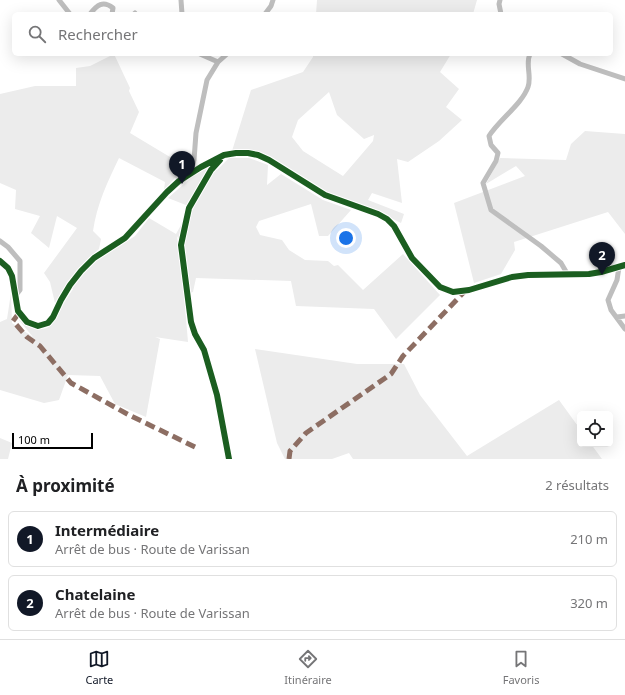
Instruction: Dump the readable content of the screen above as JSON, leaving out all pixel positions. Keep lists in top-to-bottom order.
{
  "scale_bar": "100 m",
  "page": {
    "search": "Rechercher",
    "pins": ["1", "2"],
    "scale": "100 m",
    "heading": ["À proximité", "2 résultats"],
    "list": [
      {
        "mark": "1",
        "name": "Intermédiaire",
        "note": "Arrêt de bus · Route de Varissan",
        "value": "210 m"
      },
      {
        "mark": "2",
        "name": "Chatelaine",
        "note": "Arrêt de bus · Route de Varissan",
        "value": "320 m"
      }
    ],
    "nav": ["Carte", "Itinéraire", "Favoris"]
  }
}
